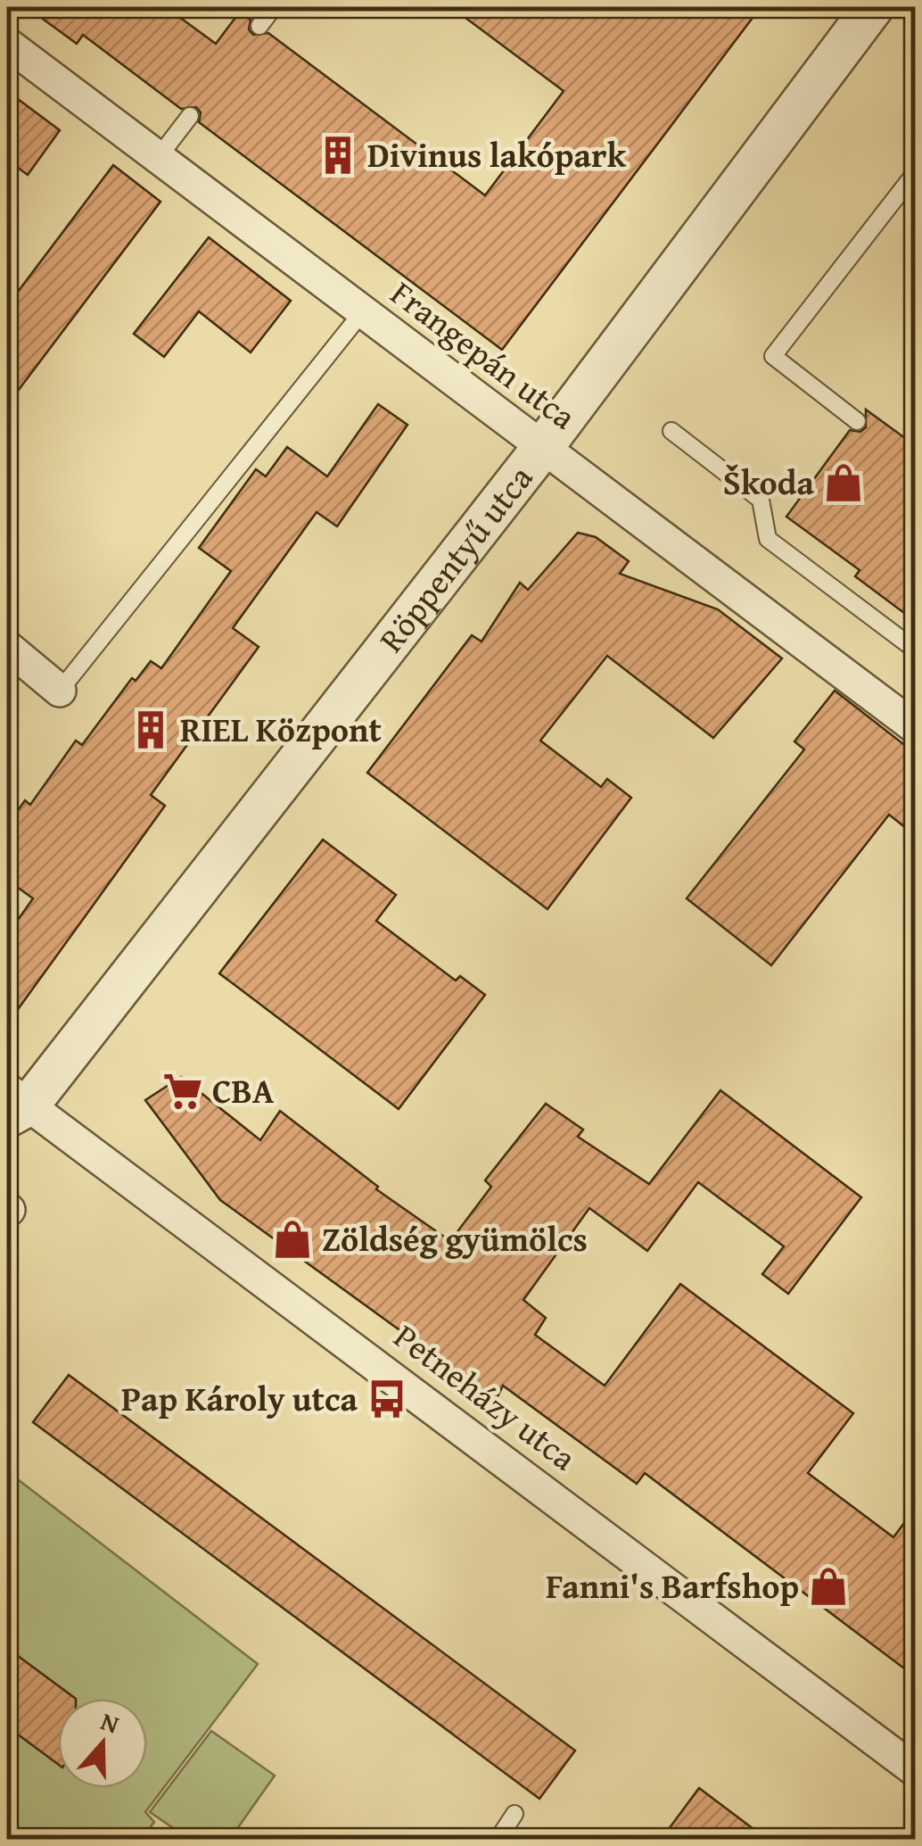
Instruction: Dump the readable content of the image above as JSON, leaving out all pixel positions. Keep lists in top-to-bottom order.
{
  "streets": {
    "street": ["Frangepán utca", "Röppentyű utca", "Petneházy utca"]
  },
  "crossings": [
    ["Frangepán utca", "Röppentyű utca"],
    ["Röppentyű utca", "Petneházy utca"]
  ],
  "places": {
    "building": ["Divinus lakópark", "RIEL Központ"],
    "shop": ["Škoda", "Zöldség gyümölcs", "Fanni's Barfshop"],
    "supermarket": ["CBA"],
    "bus stop": ["Pap Károly utca"]
  },
  "north": "top"
}
